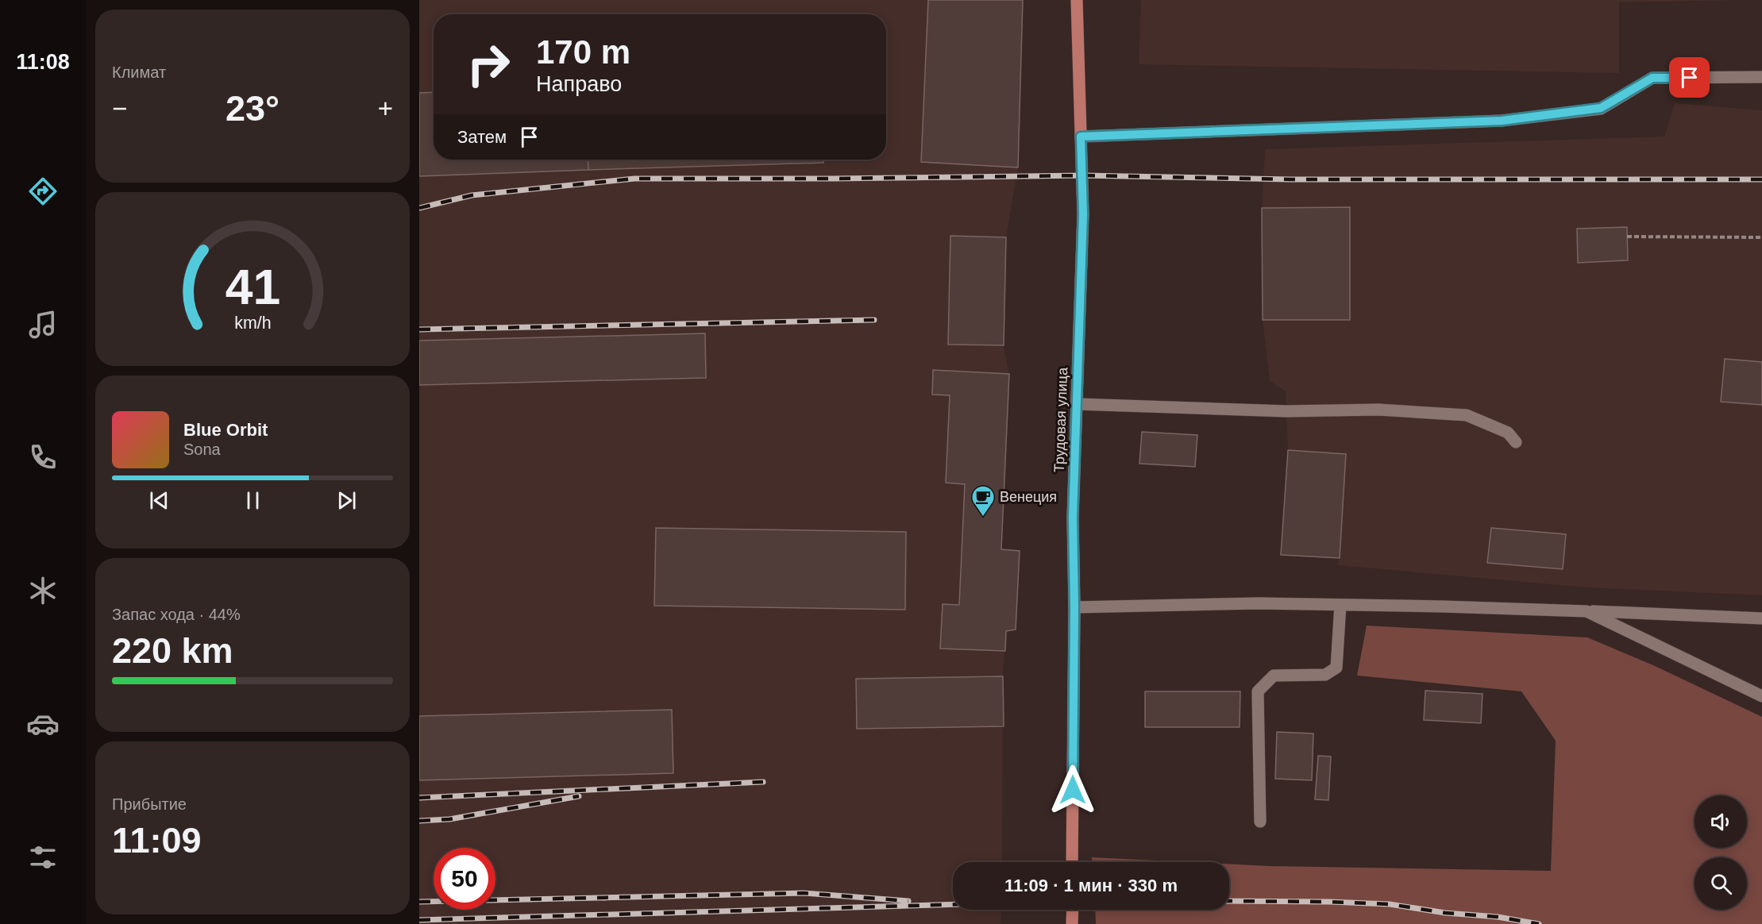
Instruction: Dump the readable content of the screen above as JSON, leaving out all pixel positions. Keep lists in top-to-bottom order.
{
  "streets": {
    "main road": ["Трудовая улица"]
  },
  "places": {
    "cafe": ["Венеция"]
  },
  "page": {
    "tabs": "11:08",
    "tile": [
      "Климат",
      ["Запас хода · 44%", "220 km"],
      ["Прибытие", "11:09"]
    ],
    "turn": ["170 m", "Направо"],
    "heat": ["−", "23°", "+"],
    "then": "Затем",
    "song": ["Blue Orbit", "Sona"],
    "limit": "50",
    "trip": "11:09 · 1 мин · 330 m",
    "gauge": ["41", "km/h"]
  }
}
